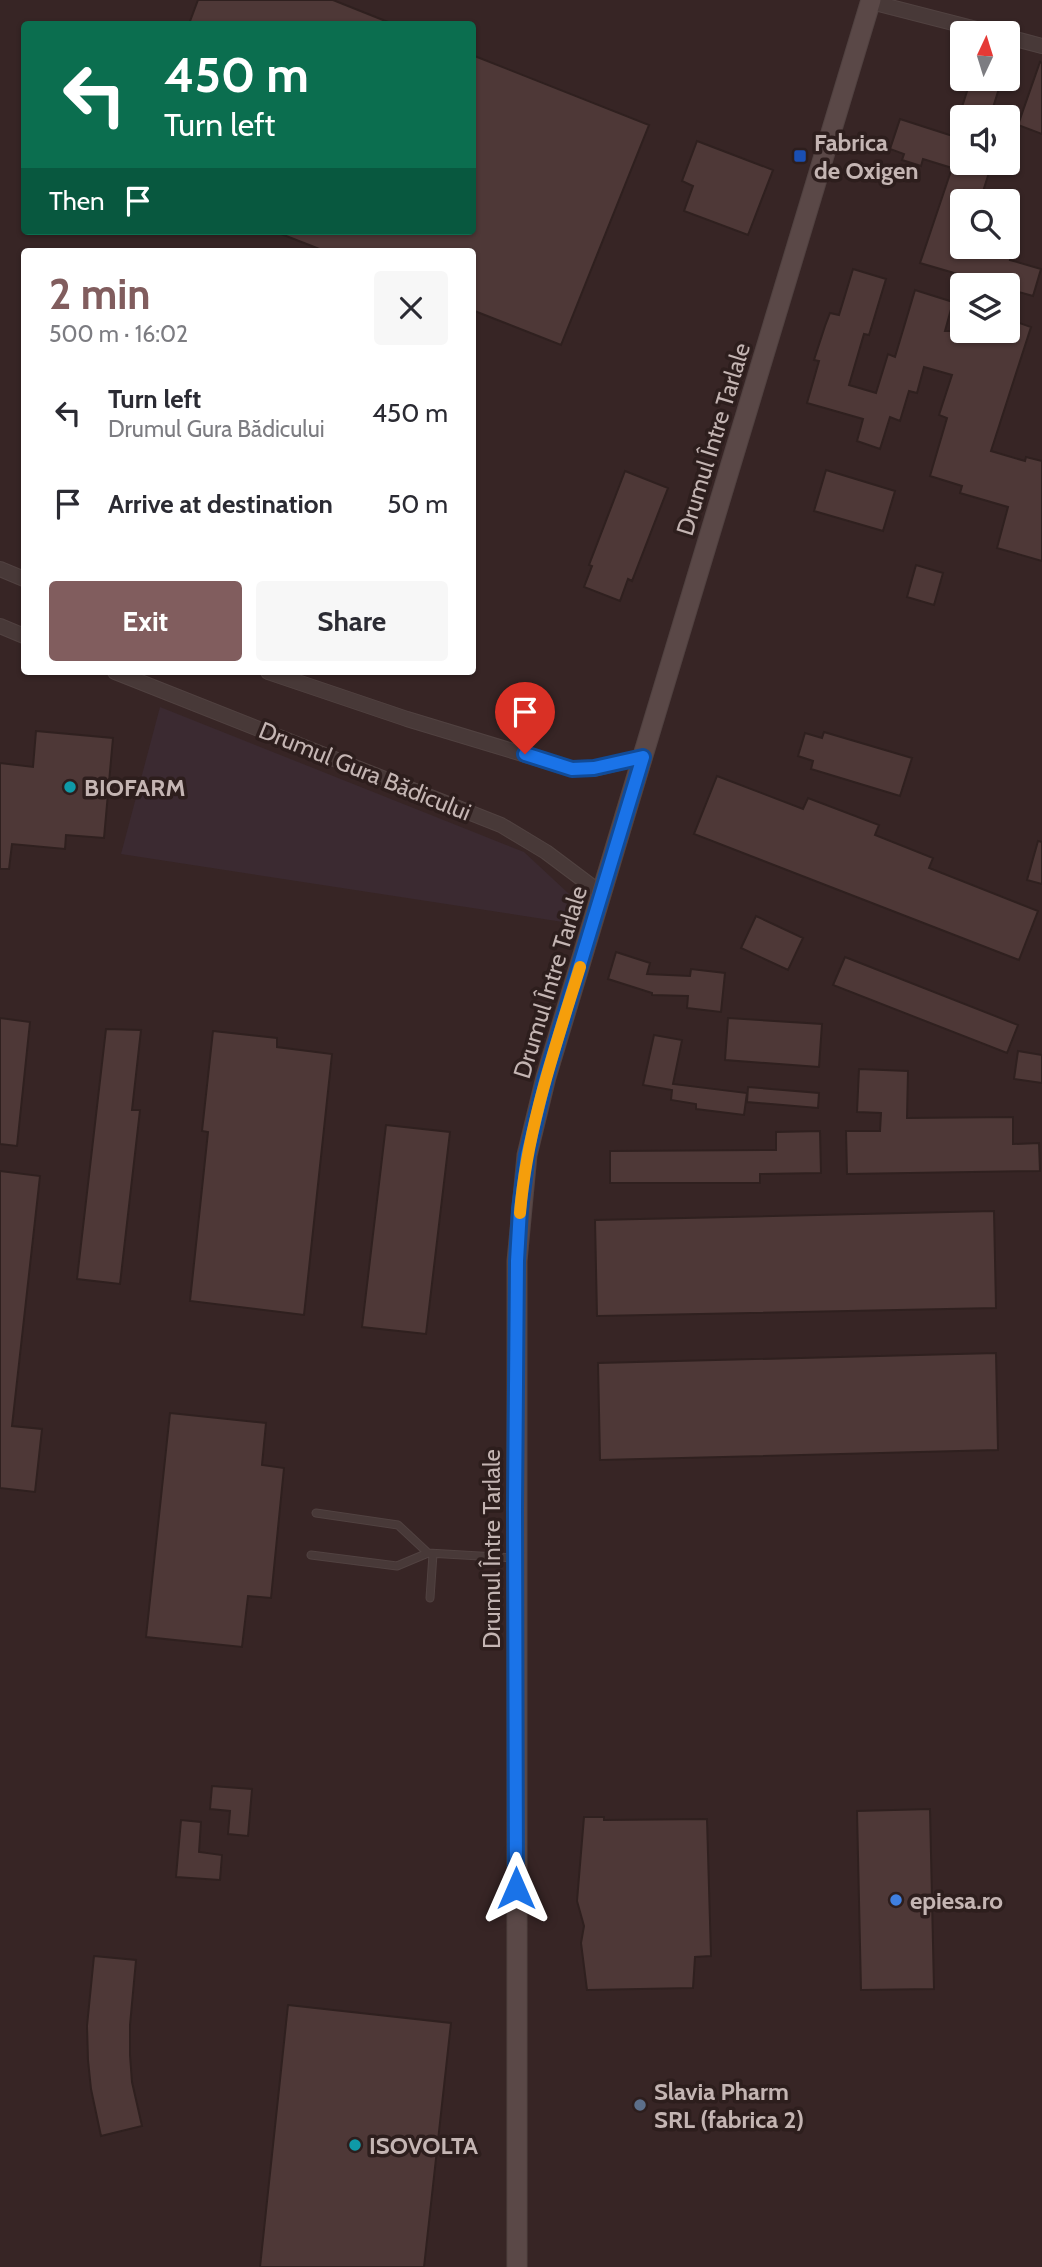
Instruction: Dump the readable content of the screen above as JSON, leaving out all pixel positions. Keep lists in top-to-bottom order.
{
  "streets": {
    "main road": ["Drumul Între Tarlale"],
    "street": ["Drumul Gura Bădicului"]
  },
  "crossings": [
    ["Drumul Între Tarlale", "Drumul Gura Bădicului"]
  ],
  "places": {
    "transit": ["Fabrica de Oxigen"],
    "other": [
      "BIOFARM",
      "epiesa.ro",
      "Slavia Pharm SRL (fabrica 2)",
      "ISOVOLTA"
    ]
  },
  "north": "top",
  "page": {
    "turn": ["450 m", "Turn left"],
    "then": "Then",
    "heading": ["2 min", "500 m · 16:02"],
    "list": [
      {
        "name": "Turn left",
        "note": "Drumul Gura Bădicului",
        "value": "450 m"
      },
      {
        "name": "Arrive at destination",
        "value": "50 m"
      }
    ],
    "buttons": ["Exit", "Share"]
  }
}
